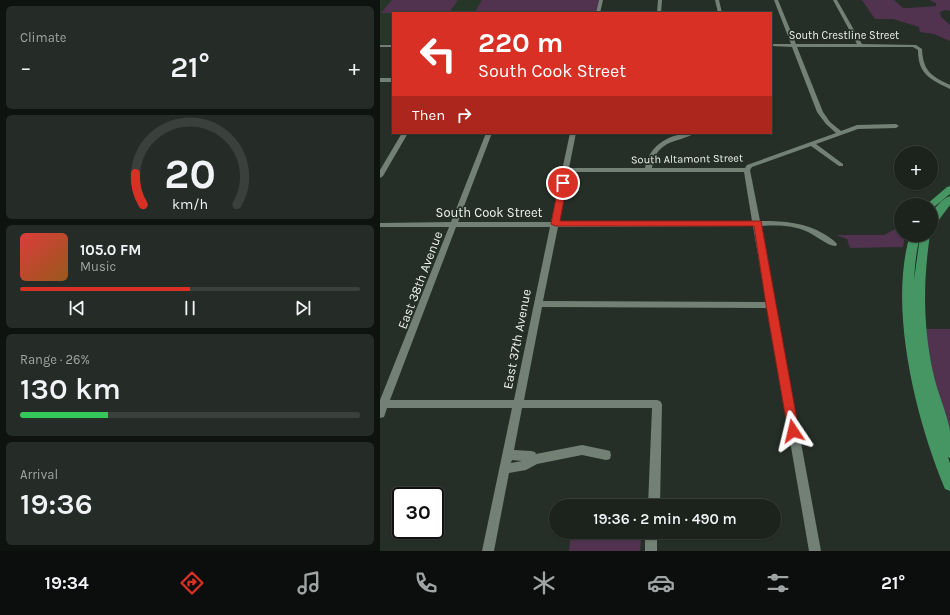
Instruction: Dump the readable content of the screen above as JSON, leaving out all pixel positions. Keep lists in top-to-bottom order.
{
  "streets": {
    "street": [
      "South Crestline Street",
      "South Altamont Street",
      "South Cook Street",
      "East 38th Avenue",
      "East 37th Avenue"
    ]
  },
  "crossings": [
    ["South Altamont Street", "East 37th Avenue"],
    ["South Cook Street", "East 38th Avenue"],
    ["South Cook Street", "East 37th Avenue"]
  ],
  "page": {
    "tile": [
      "Climate",
      ["Range · 26%", "130 km"],
      ["Arrival", "19:36"]
    ],
    "turn": ["220 m", "South Cook Street"],
    "heat": ["−", "21°", "+"],
    "then": "Then",
    "map_buttons": ["+", "−"],
    "song": ["105.0 FM", "Music"],
    "limit": "30",
    "trip": "19:36 · 2 min · 490 m",
    "tabs": ["19:34", "21°"],
    "gauge": ["20", "km/h"]
  }
}
